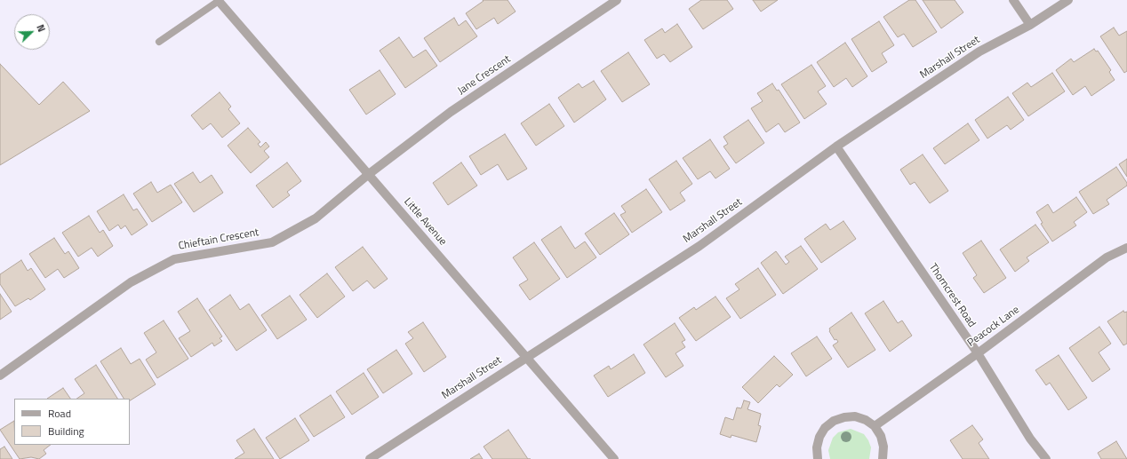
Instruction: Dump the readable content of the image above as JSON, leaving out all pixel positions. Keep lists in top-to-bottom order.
{
  "streets": {
    "street": [
      "Marshall Street",
      "Jane Crescent",
      "Little Avenue",
      "Chieftain Crescent",
      "Thorncrest Road",
      "Peacock Lane"
    ]
  },
  "crossings": [
    ["Marshall Street", "Little Avenue"],
    ["Marshall Street", "Thorncrest Road"],
    ["Jane Crescent", "Little Avenue"],
    ["Jane Crescent", "Chieftain Crescent"],
    ["Little Avenue", "Chieftain Crescent"],
    ["Thorncrest Road", "Peacock Lane"]
  ],
  "legend": ["Road", "Building"],
  "north": "top right"
}
